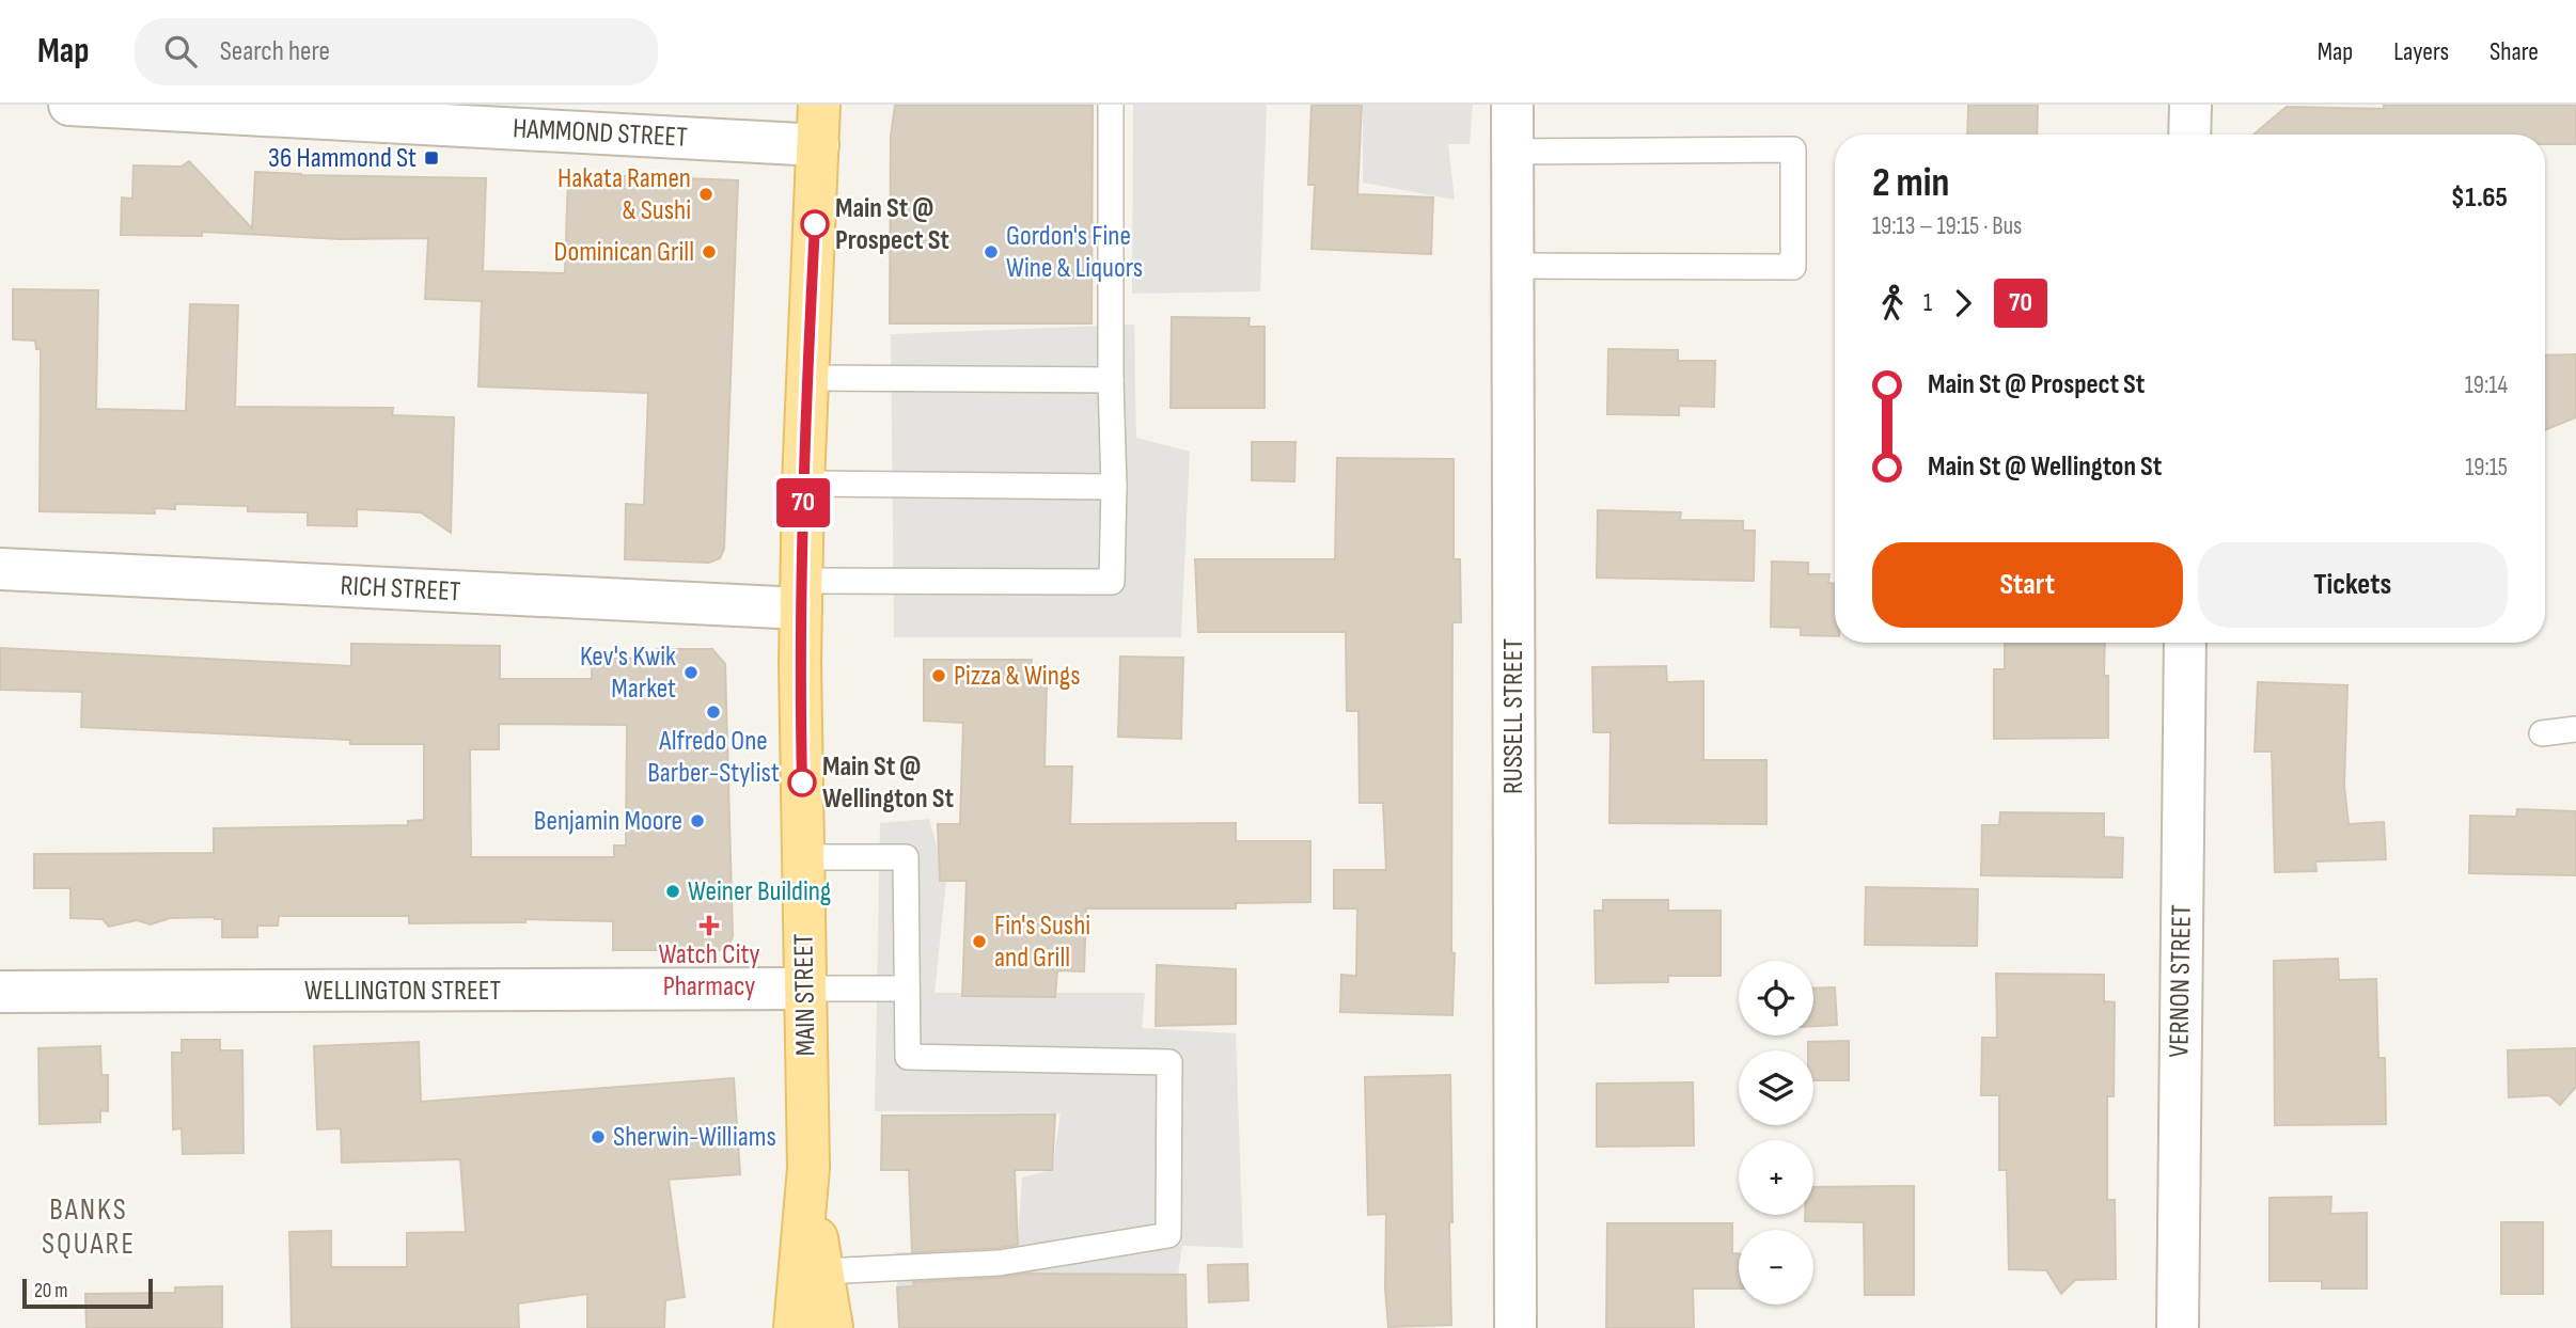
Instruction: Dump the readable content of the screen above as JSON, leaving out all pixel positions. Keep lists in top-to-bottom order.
{
  "streets": {
    "main road": ["MAIN STREET"],
    "street": [
      "HAMMOND STREET",
      "RICH STREET",
      "RUSSELL STREET",
      "VERNON STREET",
      "WELLINGTON STREET"
    ]
  },
  "crossings": [
    ["HAMMOND STREET", "MAIN STREET"],
    ["RICH STREET", "MAIN STREET"],
    ["WELLINGTON STREET", "MAIN STREET"]
  ],
  "districts": ["BANKS SQUARE"],
  "places": {
    "transit": ["36 Hammond St"],
    "other": [
      "Hakata Ramen & Sushi",
      "Main St @ Prospect St",
      "Dominican Grill",
      "Gordon's Fine Wine & Liquors",
      "Kev's Kwik Market",
      "Pizza & Wings",
      "Alfredo One Barber-Stylist",
      "Main St @ Wellington St",
      "Benjamin Moore",
      "Weiner Building",
      "Fin's Sushi and Grill",
      "Sherwin-Williams"
    ],
    "health": ["Watch City Pharmacy"]
  },
  "lines": ["bus line 70"],
  "scale_bar": "20 m",
  "page": {
    "header": "Map",
    "search": "Search here",
    "nav": ["Map", "Layers", "Share"],
    "on_map": "70",
    "heading": ["2 min", "19:13 – 19:15 · Bus", "$1.65"],
    "legs": ["1", "70"],
    "list": [
      {
        "name": "Main St @ Prospect St",
        "value": "19:14"
      },
      {
        "name": "Main St @ Wellington St",
        "value": "19:15"
      }
    ],
    "buttons": ["Start", "Tickets"],
    "map_buttons": ["+", "−"],
    "scale": "20 m"
  }
}
